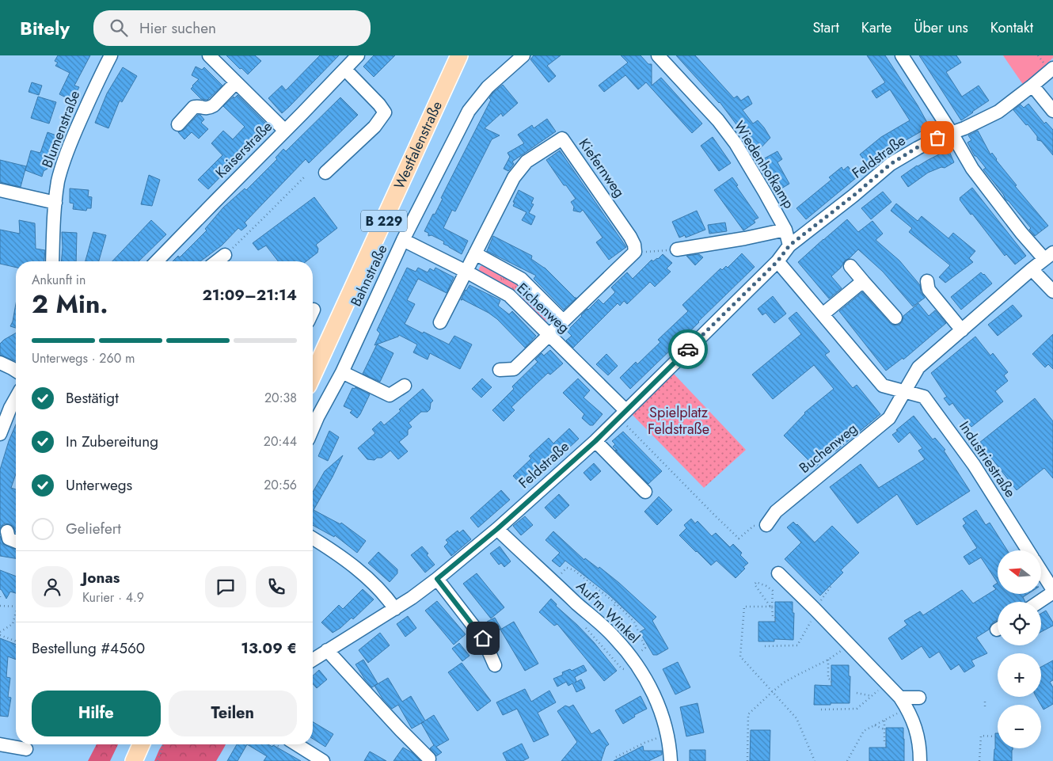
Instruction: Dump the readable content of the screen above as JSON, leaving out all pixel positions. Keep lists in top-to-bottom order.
{
  "streets": {
    "main road": ["Westfalenstraße", "B 229"],
    "street": [
      "Blumenstraße",
      "Kaiserstraße",
      "Feldstraße",
      "Wiedenhofkamp",
      "Kiefernweg",
      "Bahnstraße",
      "Eichenweg",
      "Buchenweg",
      "Industriestraße",
      "Auf'm Winkel"
    ]
  },
  "crossings": [
    ["Feldstraße", "Wiedenhofkamp"],
    ["Feldstraße", "Eichenweg"],
    ["Feldstraße", "Industriestraße"],
    ["Feldstraße", "Auf'm Winkel"],
    ["Kiefernweg", "Eichenweg"],
    ["Bahnstraße", "Eichenweg"],
    ["Buchenweg", "Industriestraße"]
  ],
  "parks": ["Spielplatz Feldstraße"],
  "north": "left",
  "page": {
    "header": "Bitely",
    "search": "Hier suchen",
    "nav": [
      "Start",
      "Karte",
      "Über uns",
      "Kontakt"
    ],
    "heading": ["2 Min.", "Ankunft in", "21:09–21:14"],
    "panel": [
      "Jonas",
      "Kurier · 4.9",
      "Bestellung #4560",
      "13.09 €"
    ],
    "bar": "Unterwegs · 260 m",
    "list": [
      ["Bestätigt", "20:38"],
      ["In Zubereitung", "20:44"],
      ["Unterwegs", "20:56"],
      "Geliefert"
    ],
    "map_buttons": ["+", "−"],
    "buttons": ["Hilfe", "Teilen"]
  }
}
